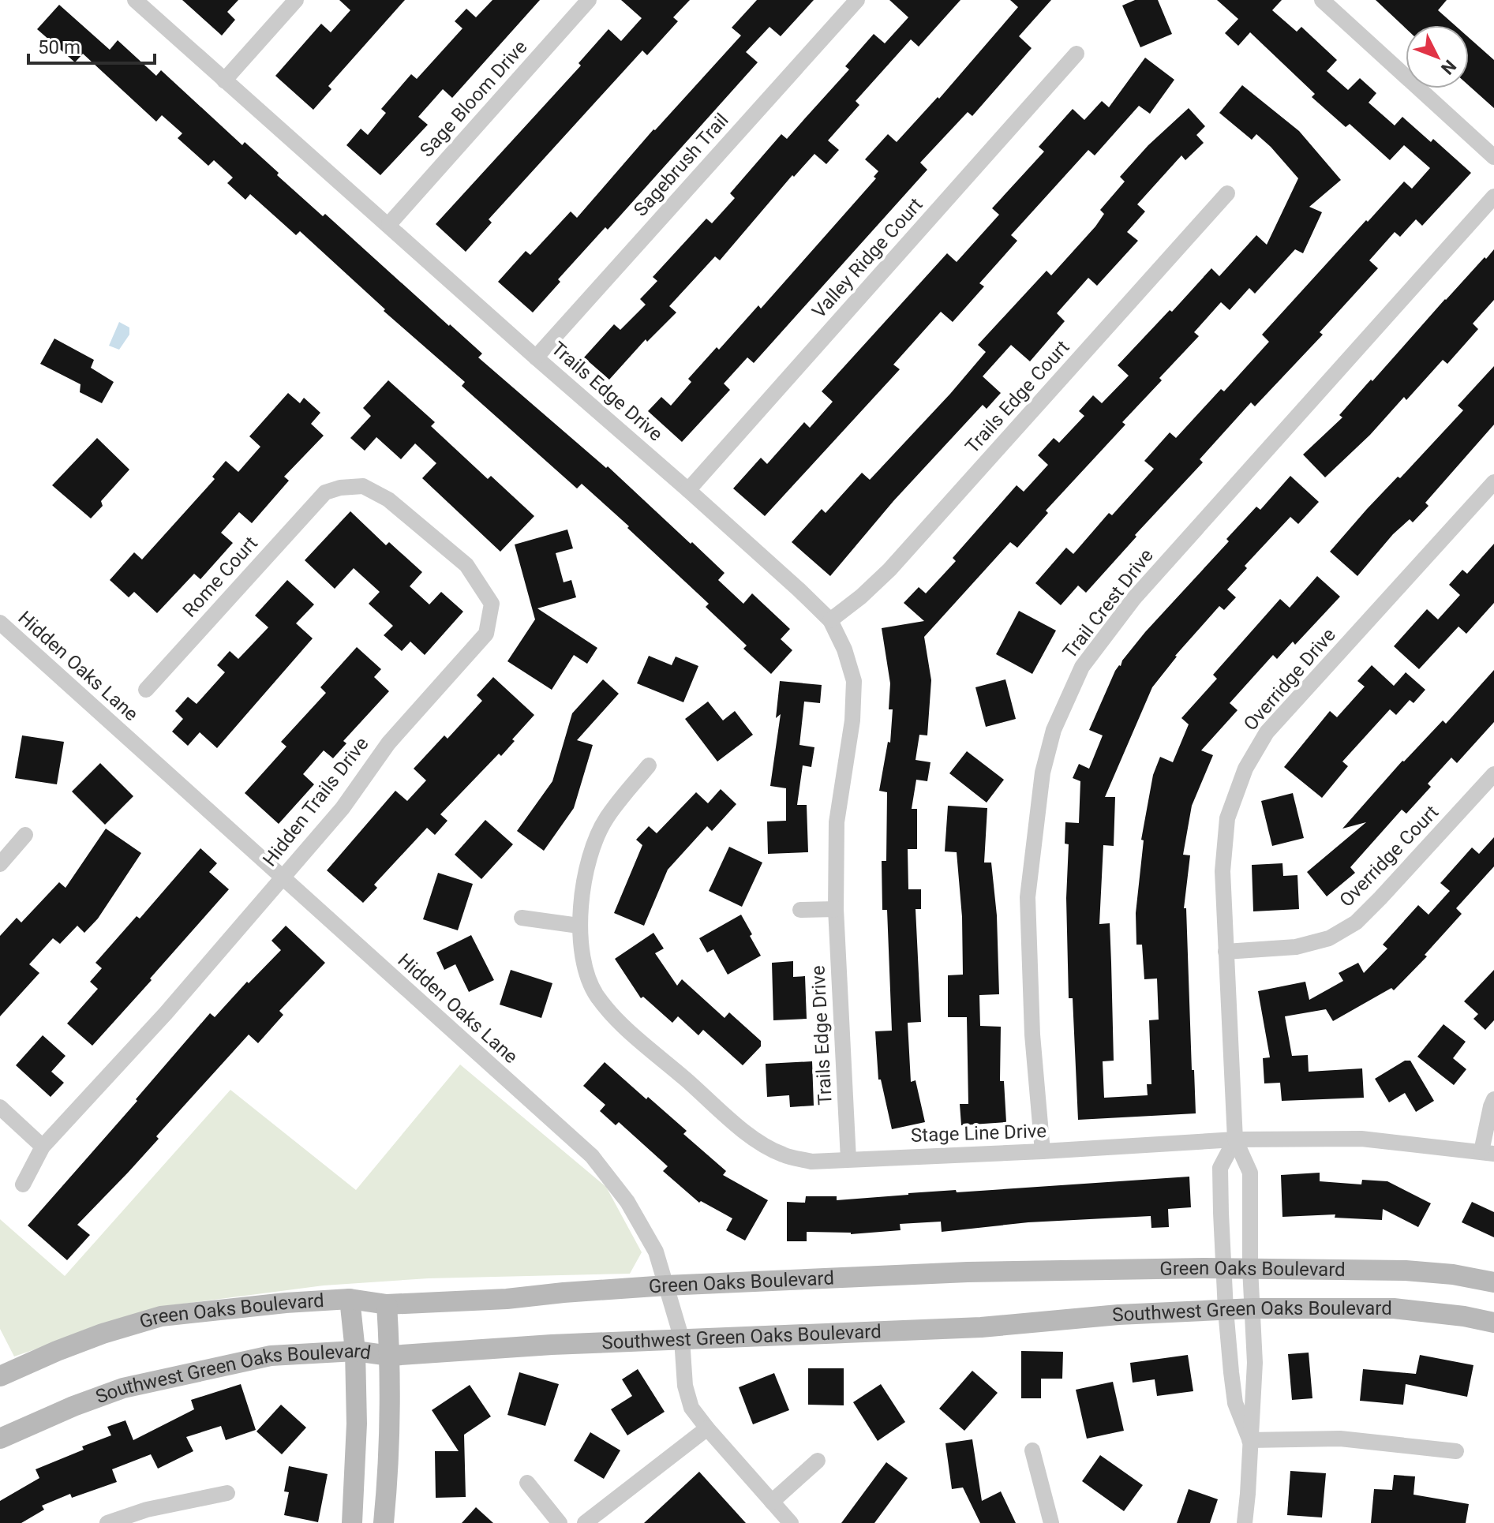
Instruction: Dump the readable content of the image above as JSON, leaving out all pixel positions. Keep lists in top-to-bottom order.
{
  "streets": {
    "main road": ["Green Oaks Boulevard", "Southwest Green Oaks Boulevard"],
    "street": [
      "Sage Bloom Drive",
      "Sagebrush Trail",
      "Valley Ridge Court",
      "Trails Edge Drive",
      "Trails Edge Court",
      "Rome Court",
      "Trail Crest Drive",
      "Hidden Oaks Lane",
      "Overridge Drive",
      "Hidden Trails Drive",
      "Overridge Court",
      "Stage Line Drive"
    ]
  },
  "crossings": [
    ["Sage Bloom Drive", "Trails Edge Drive"],
    ["Sagebrush Trail", "Trails Edge Drive"],
    ["Valley Ridge Court", "Trails Edge Drive"],
    ["Trails Edge Drive", "Trails Edge Court"],
    ["Trails Edge Drive", "Stage Line Drive"],
    ["Rome Court", "Hidden Trails Drive"],
    ["Trail Crest Drive", "Stage Line Drive"],
    ["Hidden Oaks Lane", "Hidden Trails Drive"],
    ["Hidden Oaks Lane", "Green Oaks Boulevard"],
    ["Hidden Oaks Lane", "Southwest Green Oaks Boulevard"],
    ["Overridge Drive", "Overridge Court"],
    ["Overridge Drive", "Stage Line Drive"],
    ["Overridge Drive", "Green Oaks Boulevard"],
    ["Overridge Drive", "Southwest Green Oaks Boulevard"]
  ],
  "scale_bar": "50 m",
  "north": "bottom right"
}
